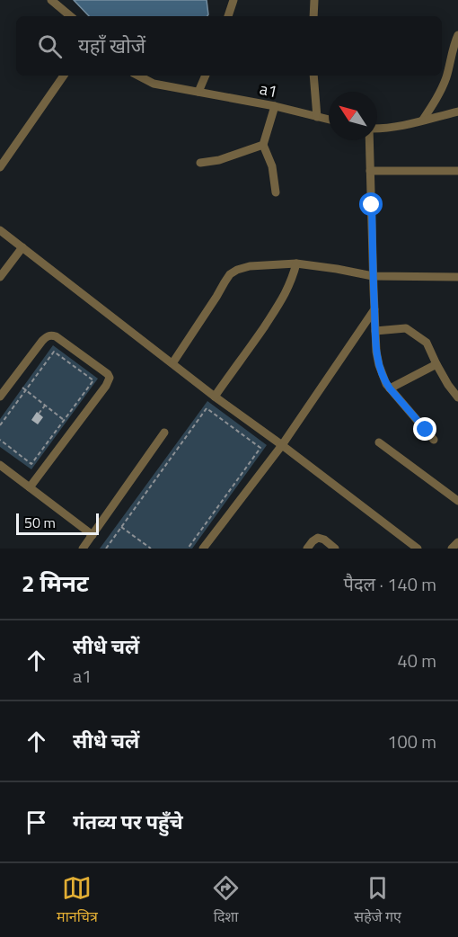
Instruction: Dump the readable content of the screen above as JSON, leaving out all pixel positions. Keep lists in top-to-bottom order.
{
  "streets": {
    "street": ["a1"]
  },
  "scale_bar": "50 m",
  "north": "top left",
  "page": {
    "search": "यहाँ खोजें",
    "scale": "50 m",
    "heading": ["2 मिनट", "पैदल · 140 m"],
    "list": [
      ["सीधे चलें", "a1", "40 m"],
      ["सीधे चलें", "100 m"],
      "गंतव्य पर पहुँचे"
    ],
    "nav": ["मानचित्र", "दिशा", "सहेजे गए"]
  }
}
